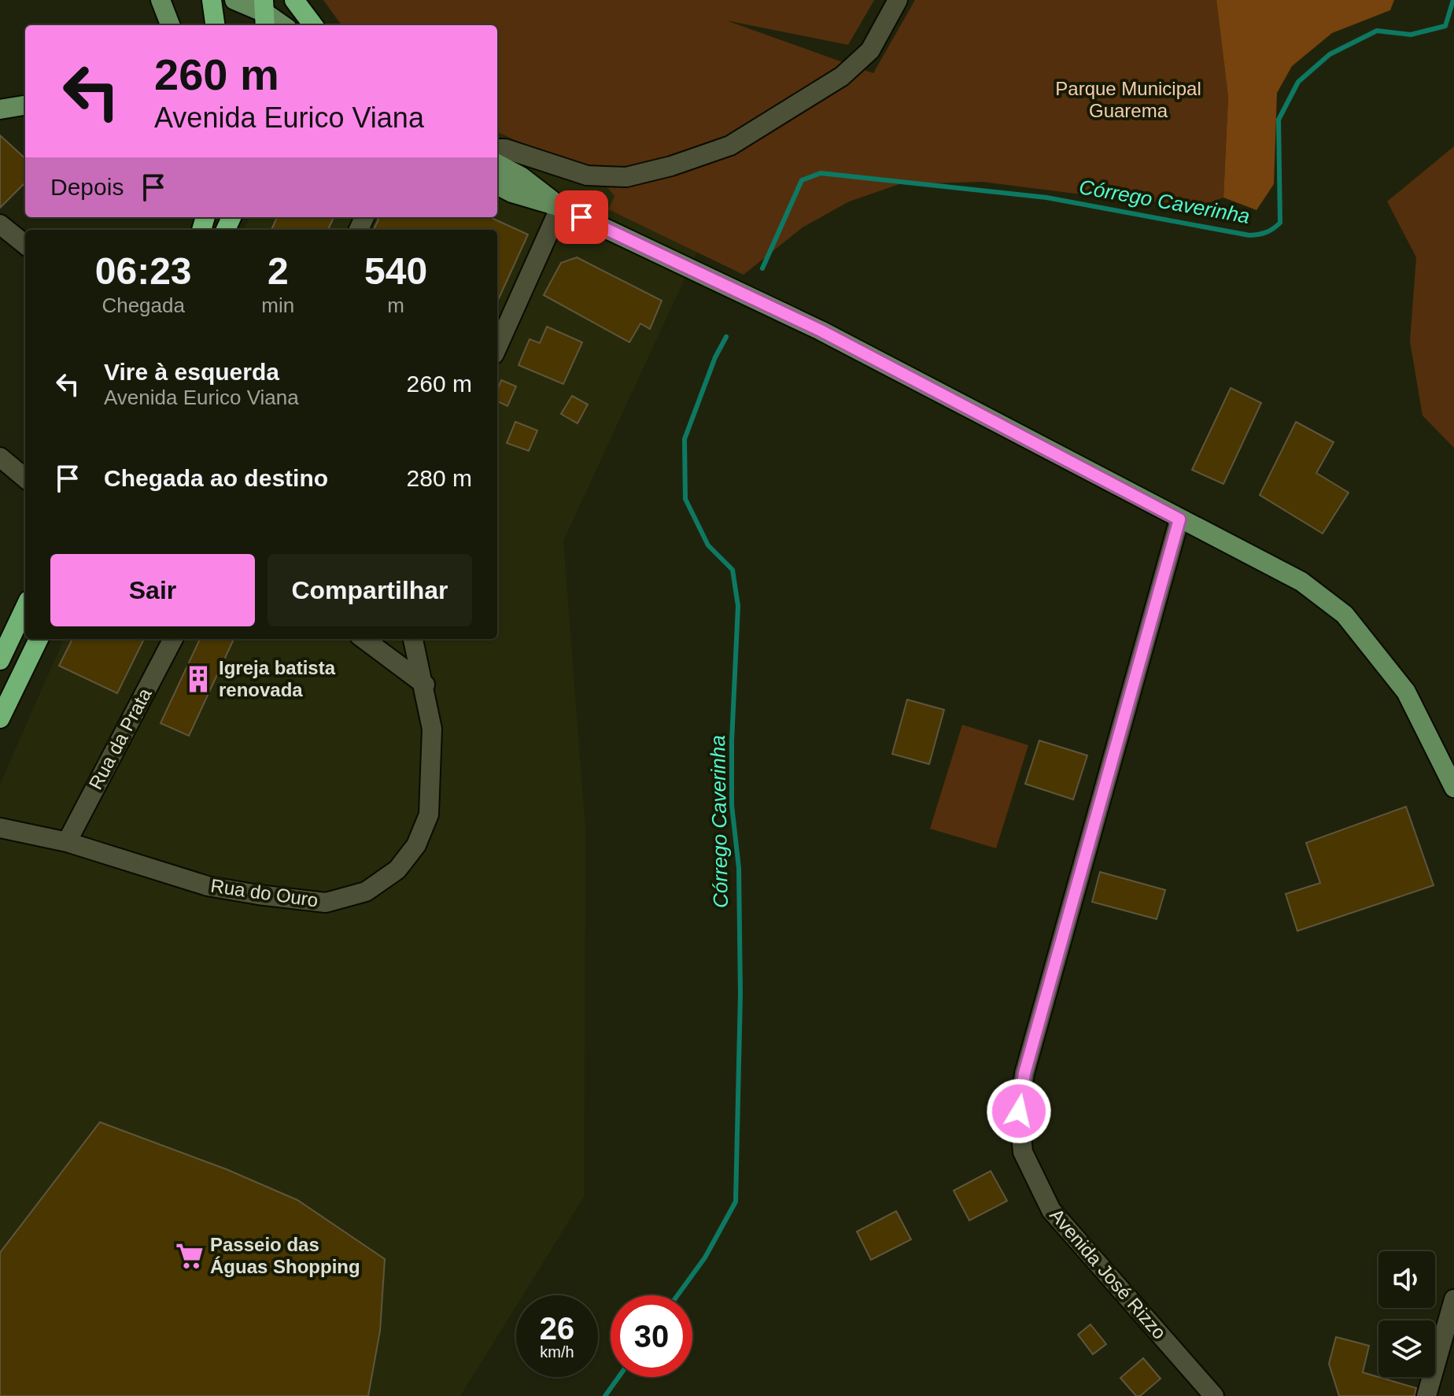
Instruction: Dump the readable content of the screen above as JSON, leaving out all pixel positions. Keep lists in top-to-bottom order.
{
  "streets": {
    "street": ["Rua da Prata", "Rua do Ouro", "Avenida José Rizzo"]
  },
  "crossings": [
    ["Rua da Prata", "Rua do Ouro"]
  ],
  "water": ["Córrego Caverinha"],
  "parks": ["Parque Municipal Guarema"],
  "places": {
    "building": ["Igreja batista renovada"],
    "supermarket": ["Passeio das Águas Shopping"]
  },
  "page": {
    "turn": ["260 m", "Avenida Eurico Viana"],
    "then": "Depois",
    "eta": [
      "06:23",
      "Chegada",
      "2",
      "min",
      "540",
      "m"
    ],
    "list": [
      {
        "name": "Vire à esquerda",
        "note": "Avenida Eurico Viana",
        "value": "260 m"
      },
      {
        "name": "Chegada ao destino",
        "value": "280 m"
      }
    ],
    "buttons": ["Sair", "Compartilhar"],
    "speed": "26 km/h",
    "limit": "30"
  }
}
